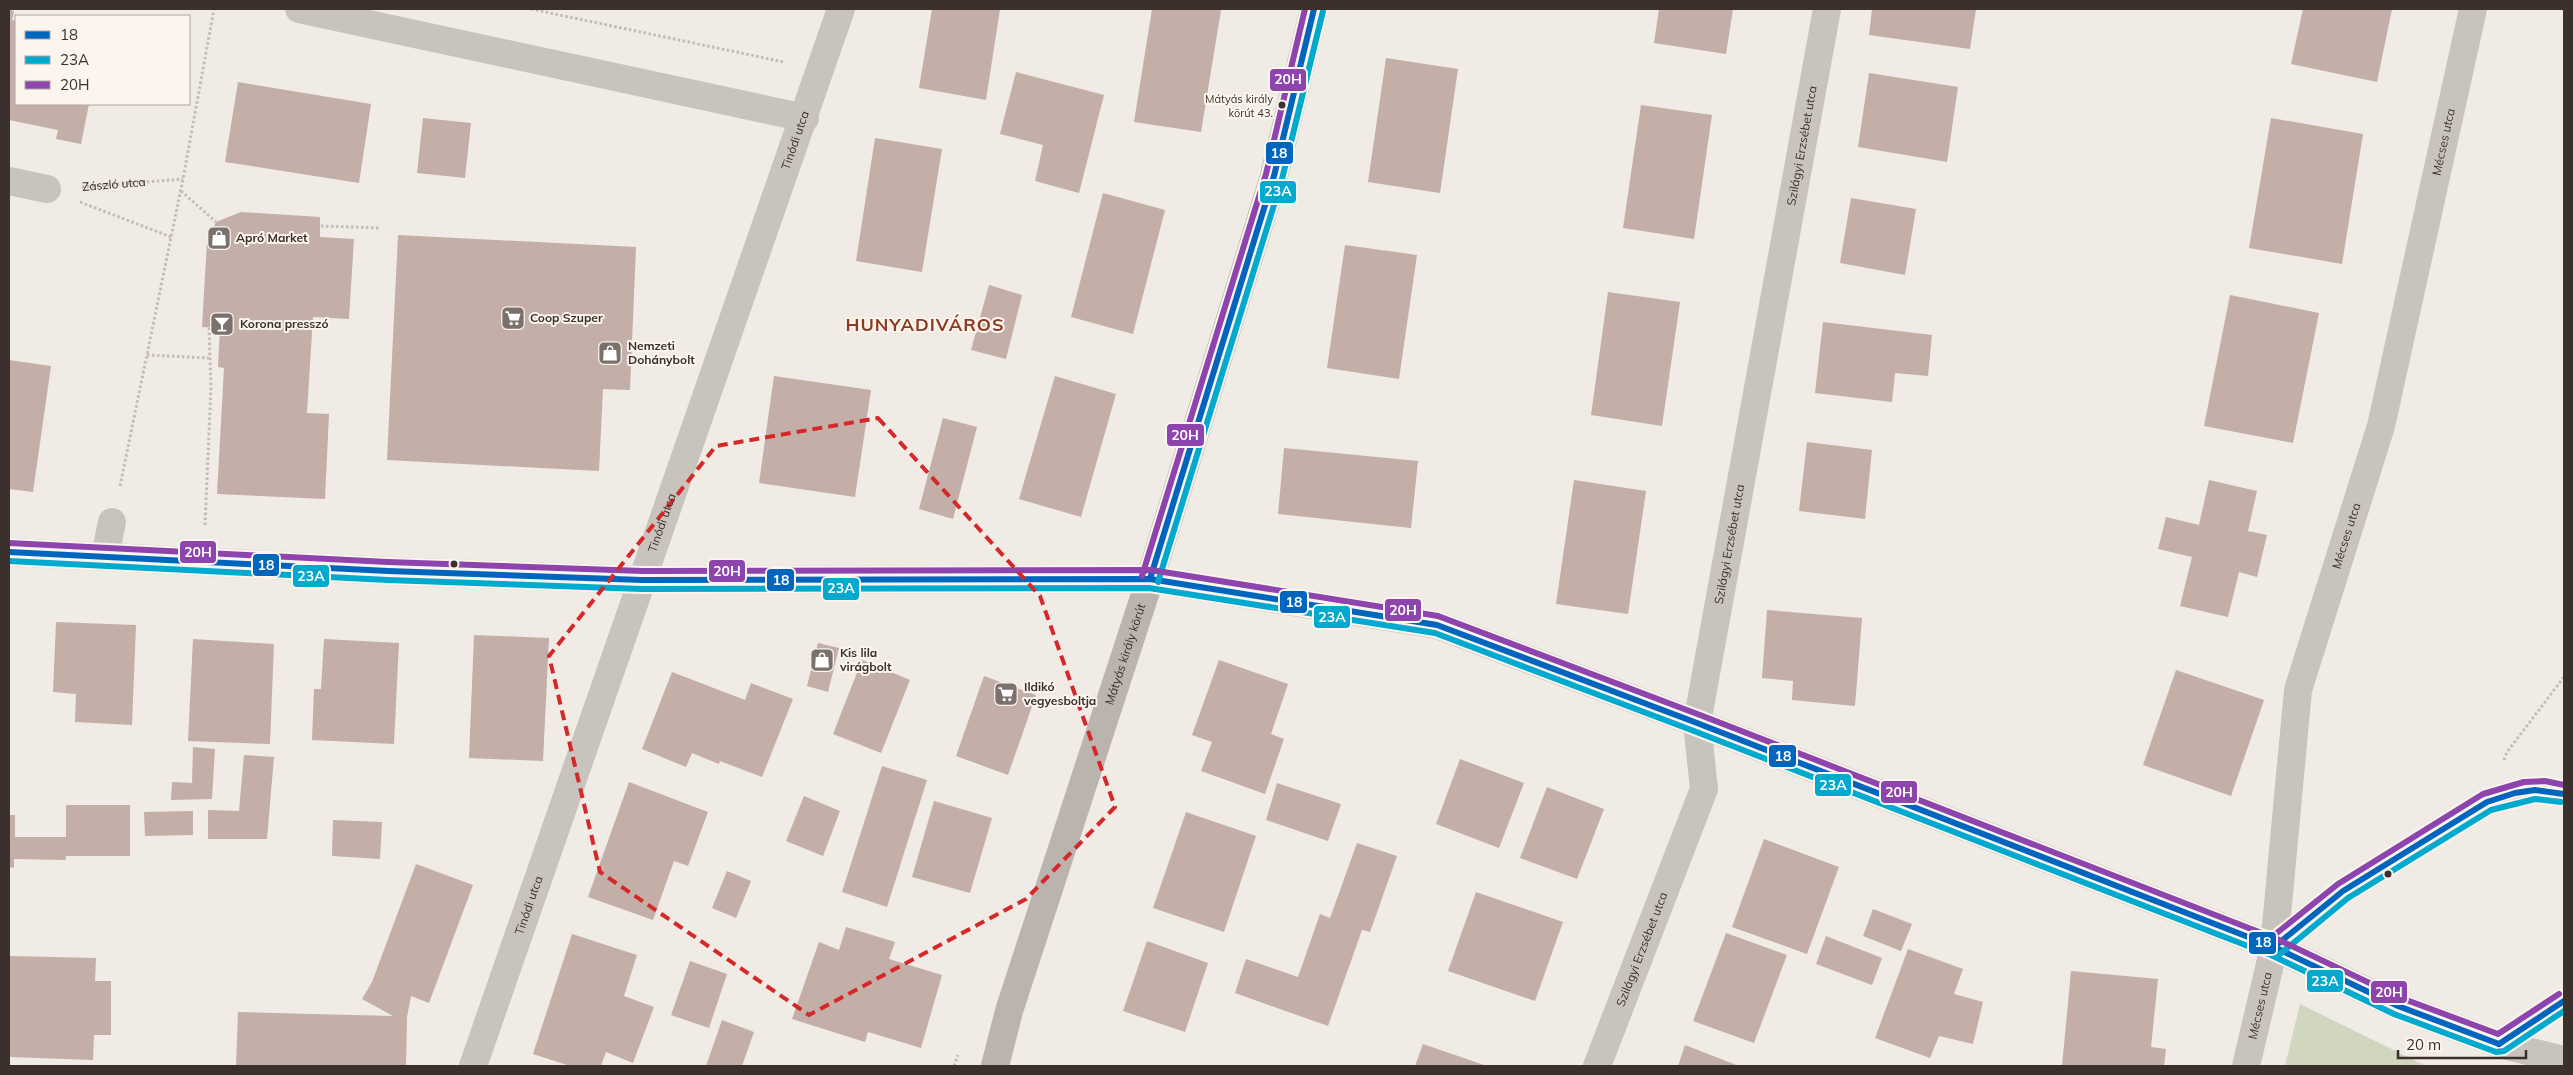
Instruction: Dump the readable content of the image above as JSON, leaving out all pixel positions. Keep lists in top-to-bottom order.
{
  "streets": {
    "street": [
      "Tinódi utca",
      "Mécses utca",
      "Szilágyi Erzsébet utca",
      "Mátyás király körút"
    ],
    "path": ["Zászló utca"]
  },
  "districts": ["HUNYADIVÁROS"],
  "places": {
    "other": ["Mátyás király körút 43."],
    "shop": ["Apró Market", "Nemzeti Dohánybolt", "Kis lila virágbolt"],
    "supermarket": ["Coop Szuper", "Ildikó vegyesboltja"],
    "bar": ["Korona presszó"]
  },
  "lines": ["transit line 18", "transit line 20H", "transit line 23A"],
  "legend": ["18", "23A", "20H"],
  "scale_bar": "20 m"
}
